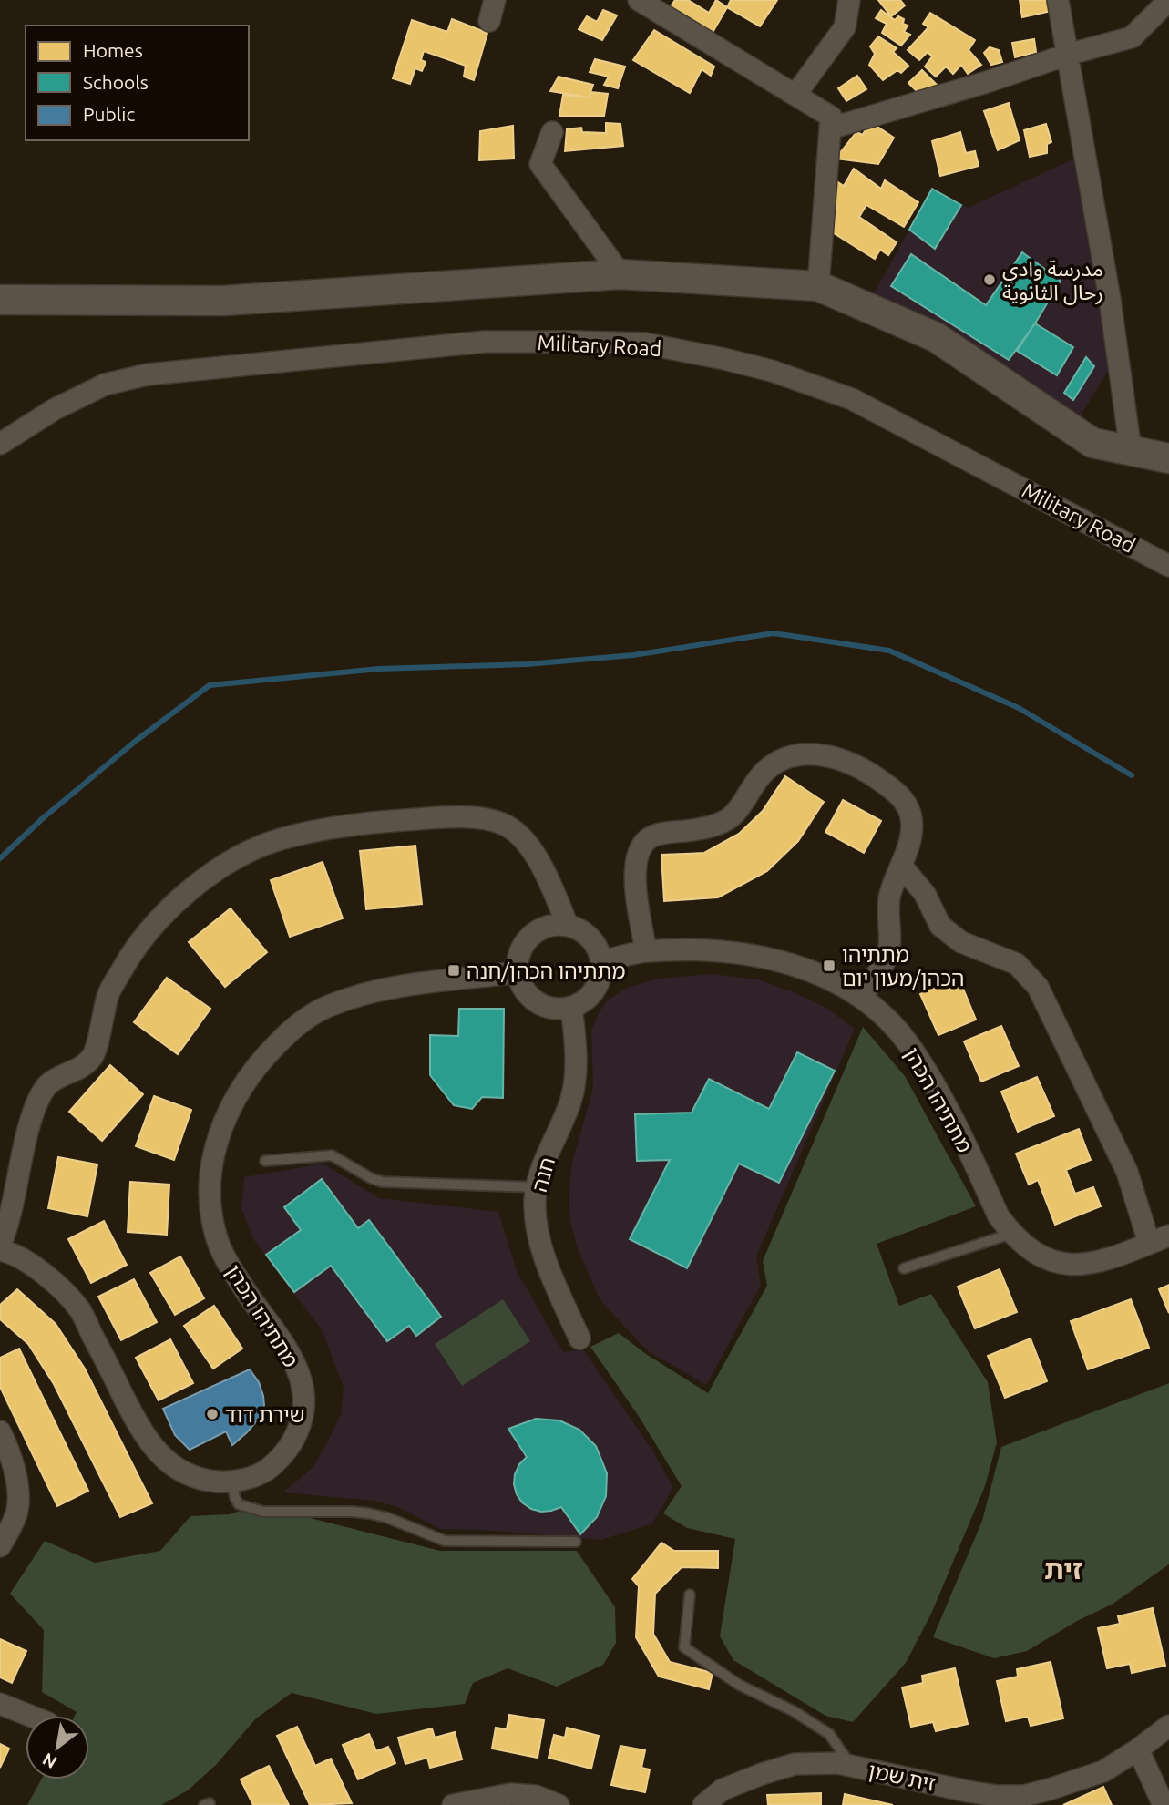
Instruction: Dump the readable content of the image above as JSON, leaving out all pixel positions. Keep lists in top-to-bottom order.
{
  "streets": {
    "street": [
      "Military Road",
      "מתתיהו הכהן",
      "חנה",
      "זית שמן"
    ]
  },
  "crossings": [
    ["מתתיהו הכהן", "חנה"]
  ],
  "districts": ["זית"],
  "places": {
    "other": ["مدرسة وادي رحال الثانوية", "שירת דוד"],
    "transit": ["מתתיהו הכהן/מעון יום", "מתתיהו הכהן/חנה"]
  },
  "legend": ["Homes", "Schools", "Public"],
  "north": "bottom left"
}
